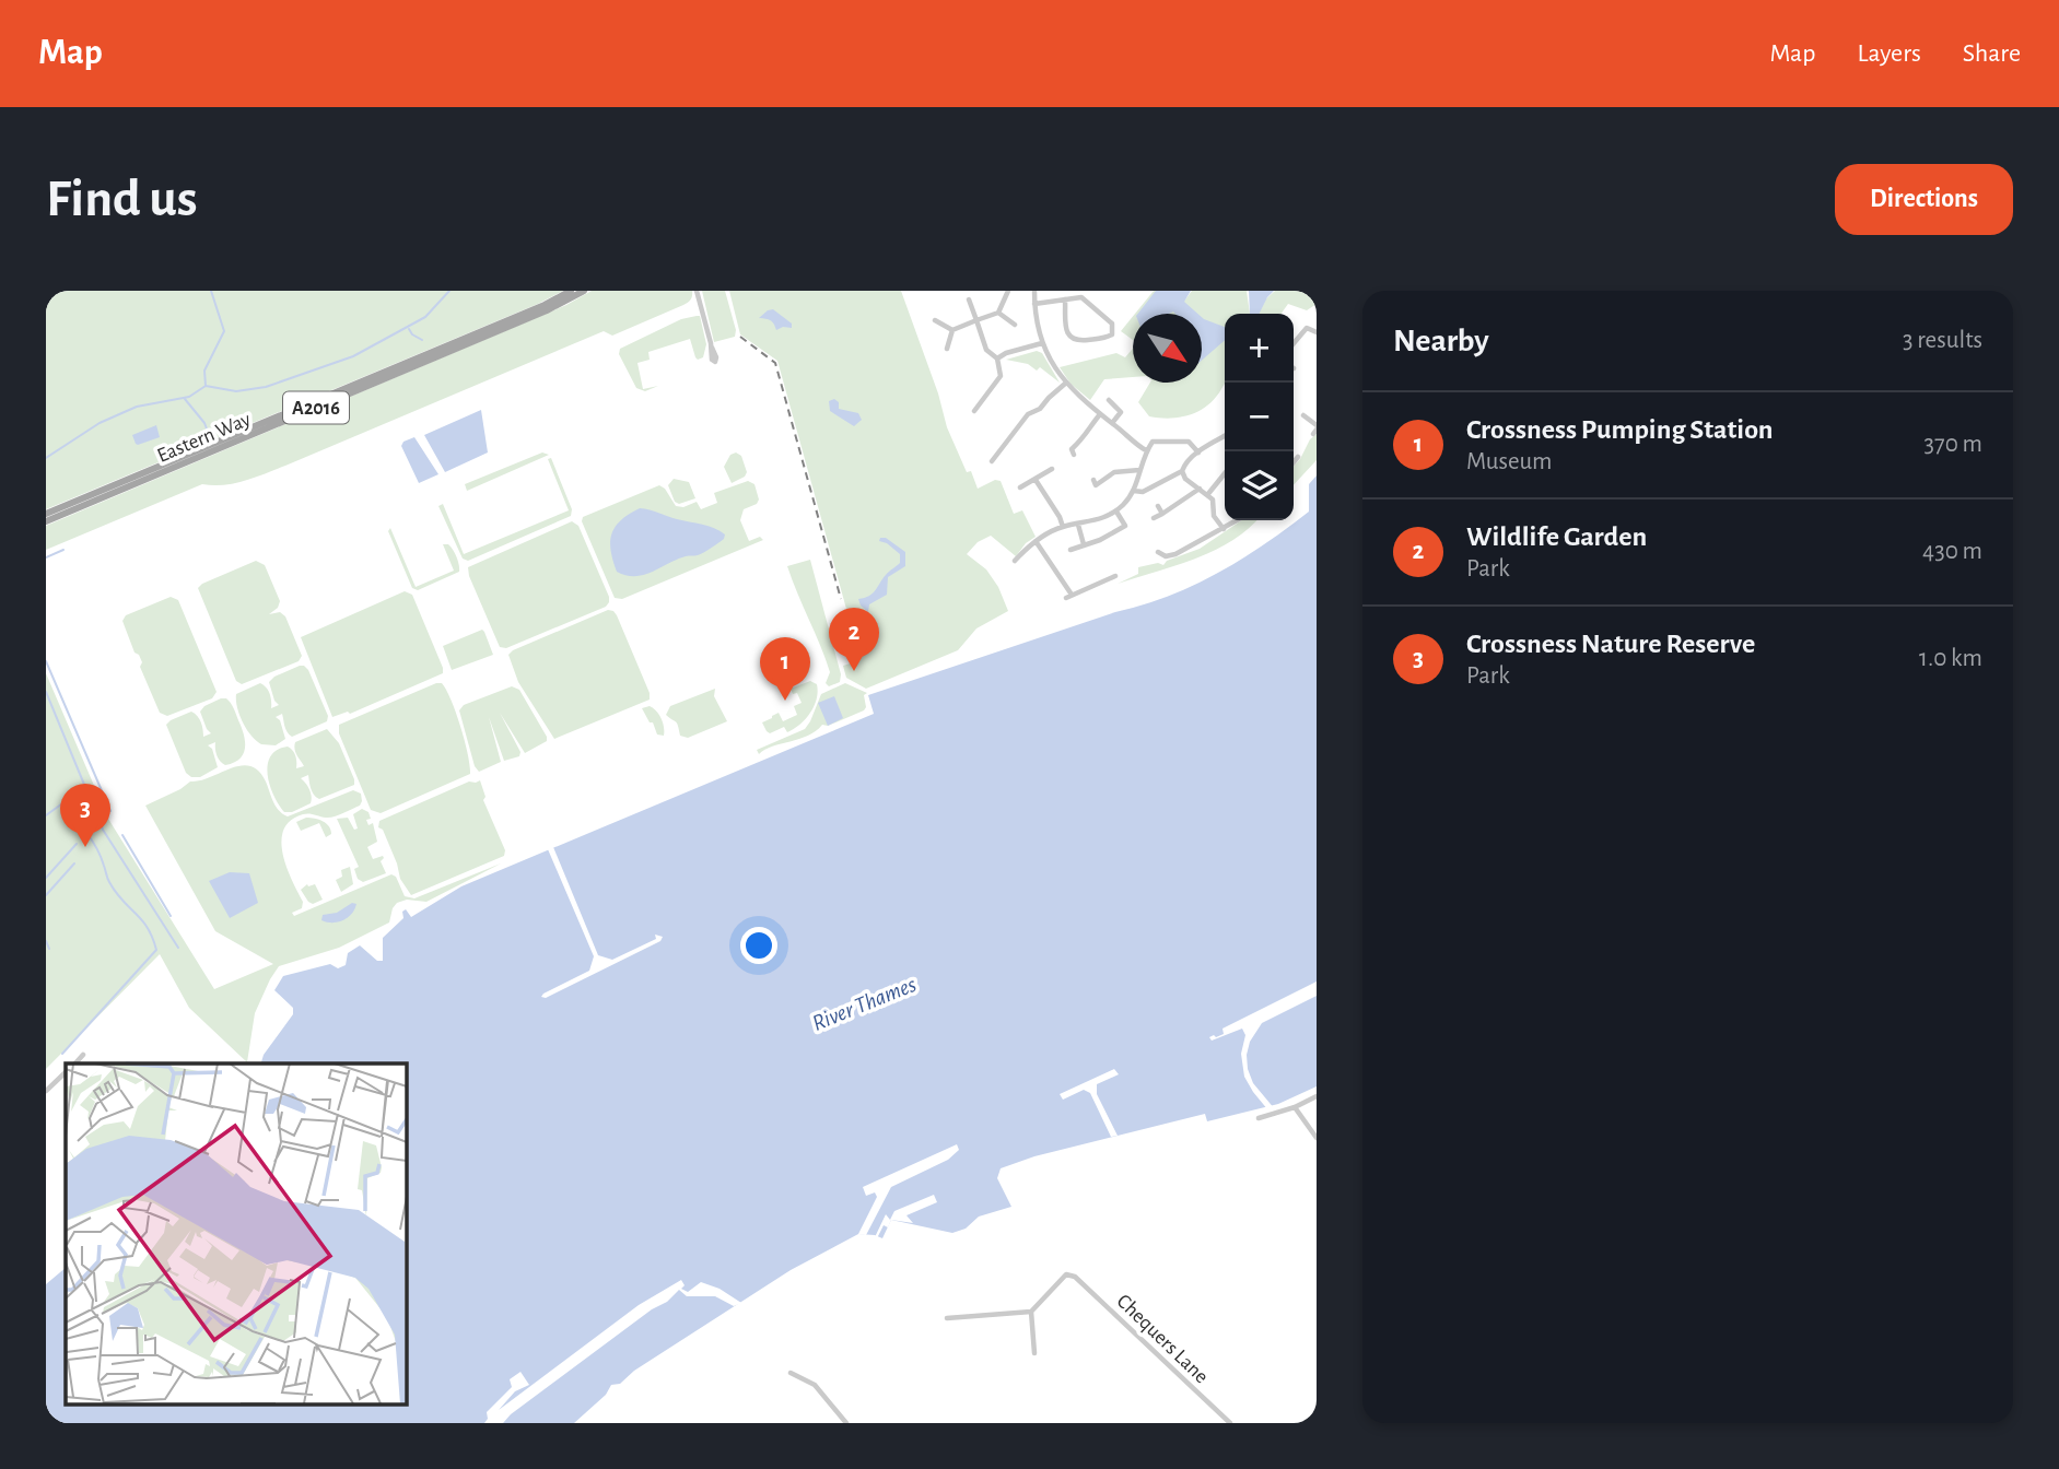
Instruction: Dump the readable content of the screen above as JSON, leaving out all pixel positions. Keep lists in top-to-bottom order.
{
  "streets": {
    "main road": ["A2016", "Eastern Way"],
    "street": ["Chequers Lane"]
  },
  "water": ["River Thames"],
  "north": "bottom right",
  "page": {
    "header": "Map",
    "nav": ["Map", "Layers", "Share"],
    "buttons": "Directions",
    "title": "Find us",
    "heading": ["Nearby", "3 results"],
    "map_buttons": ["+", "−"],
    "list": [
      {
        "mark": "1",
        "name": "Crossness Pumping Station",
        "note": "Museum",
        "value": "370 m"
      },
      {
        "mark": "2",
        "name": "Wildlife Garden",
        "note": "Park",
        "value": "430 m"
      },
      {
        "mark": "3",
        "name": "Crossness Nature Reserve",
        "note": "Park",
        "value": "1.0 km"
      }
    ],
    "pins": ["2", "1", "3"]
  }
}
